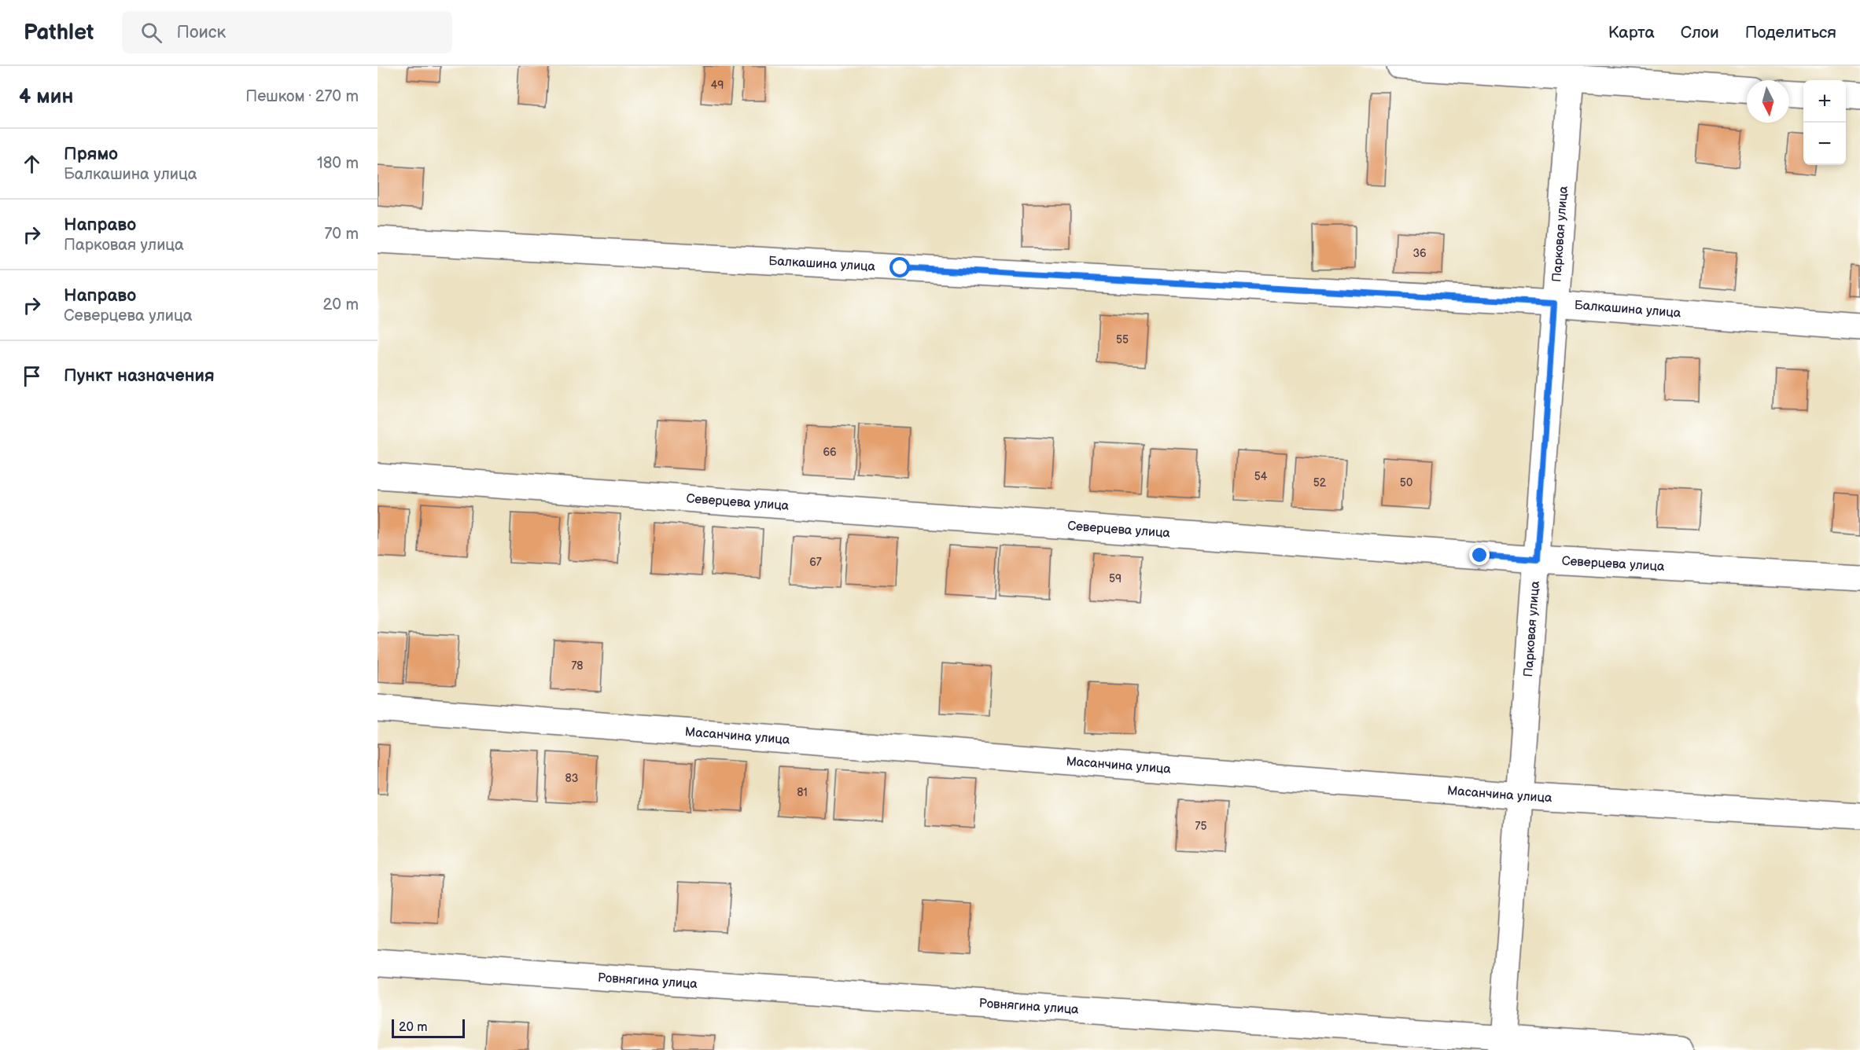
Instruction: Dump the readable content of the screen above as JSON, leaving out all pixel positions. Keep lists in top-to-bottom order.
{
  "streets": {
    "street": [
      "Парковая улица",
      "Балкашина улица",
      "Северцева улица",
      "Масанчина улица",
      "Ровнягина улица"
    ]
  },
  "crossings": [
    ["Парковая улица", "Балкашина улица"],
    ["Парковая улица", "Северцева улица"],
    ["Парковая улица", "Масанчина улица"],
    ["Парковая улица", "Ровнягина улица"]
  ],
  "house_numbers": [
    "49",
    "36",
    "55",
    "66",
    "54",
    "52",
    "50",
    "67",
    "59",
    "78",
    "83",
    "81",
    "75"
  ],
  "scale_bar": "20 m",
  "north": "bottom",
  "page": {
    "header": "Pathlet",
    "search": "Поиск",
    "nav": ["Карта", "Слои", "Поделиться"],
    "heading": ["4 мин", "Пешком · 270 m"],
    "map_buttons": ["+", "−"],
    "list": [
      ["Прямо", "Балкашина улица", "180 m"],
      ["Направо", "Парковая улица", "70 m"],
      ["Направо", "Северцева улица", "20 m"],
      "Пункт назначения"
    ],
    "scale": "20 m"
  }
}
